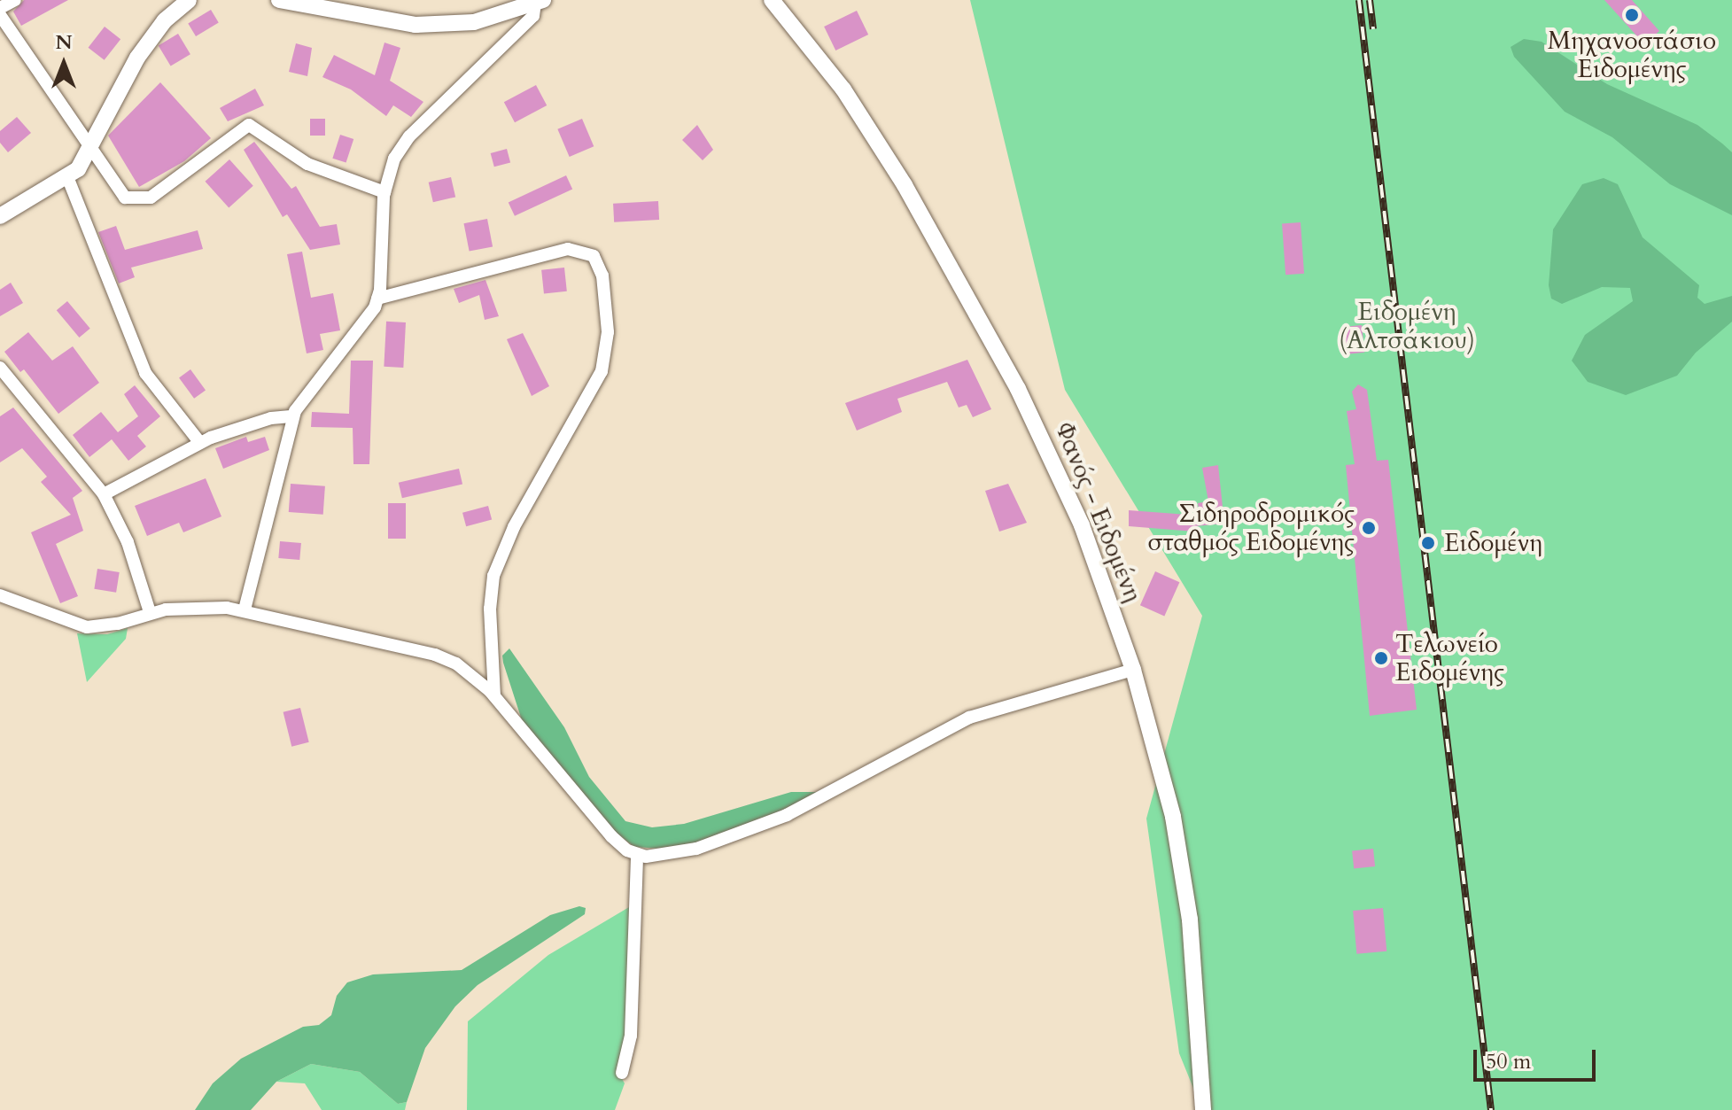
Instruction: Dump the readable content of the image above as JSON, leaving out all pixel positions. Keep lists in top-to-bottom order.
{
  "streets": {
    "street": ["Φανός - Ειδομένη"]
  },
  "parks": ["Ειδομένη (Αλτσάκιου)"],
  "places": [
    "Μηχανοστάσιο Ειδομένης",
    "Σιδηροδρομικός σταθμός Ειδομένης",
    "Ειδομένη",
    "Τελωνείο Ειδομένης"
  ],
  "scale_bar": "50 m",
  "north": "top"
}
